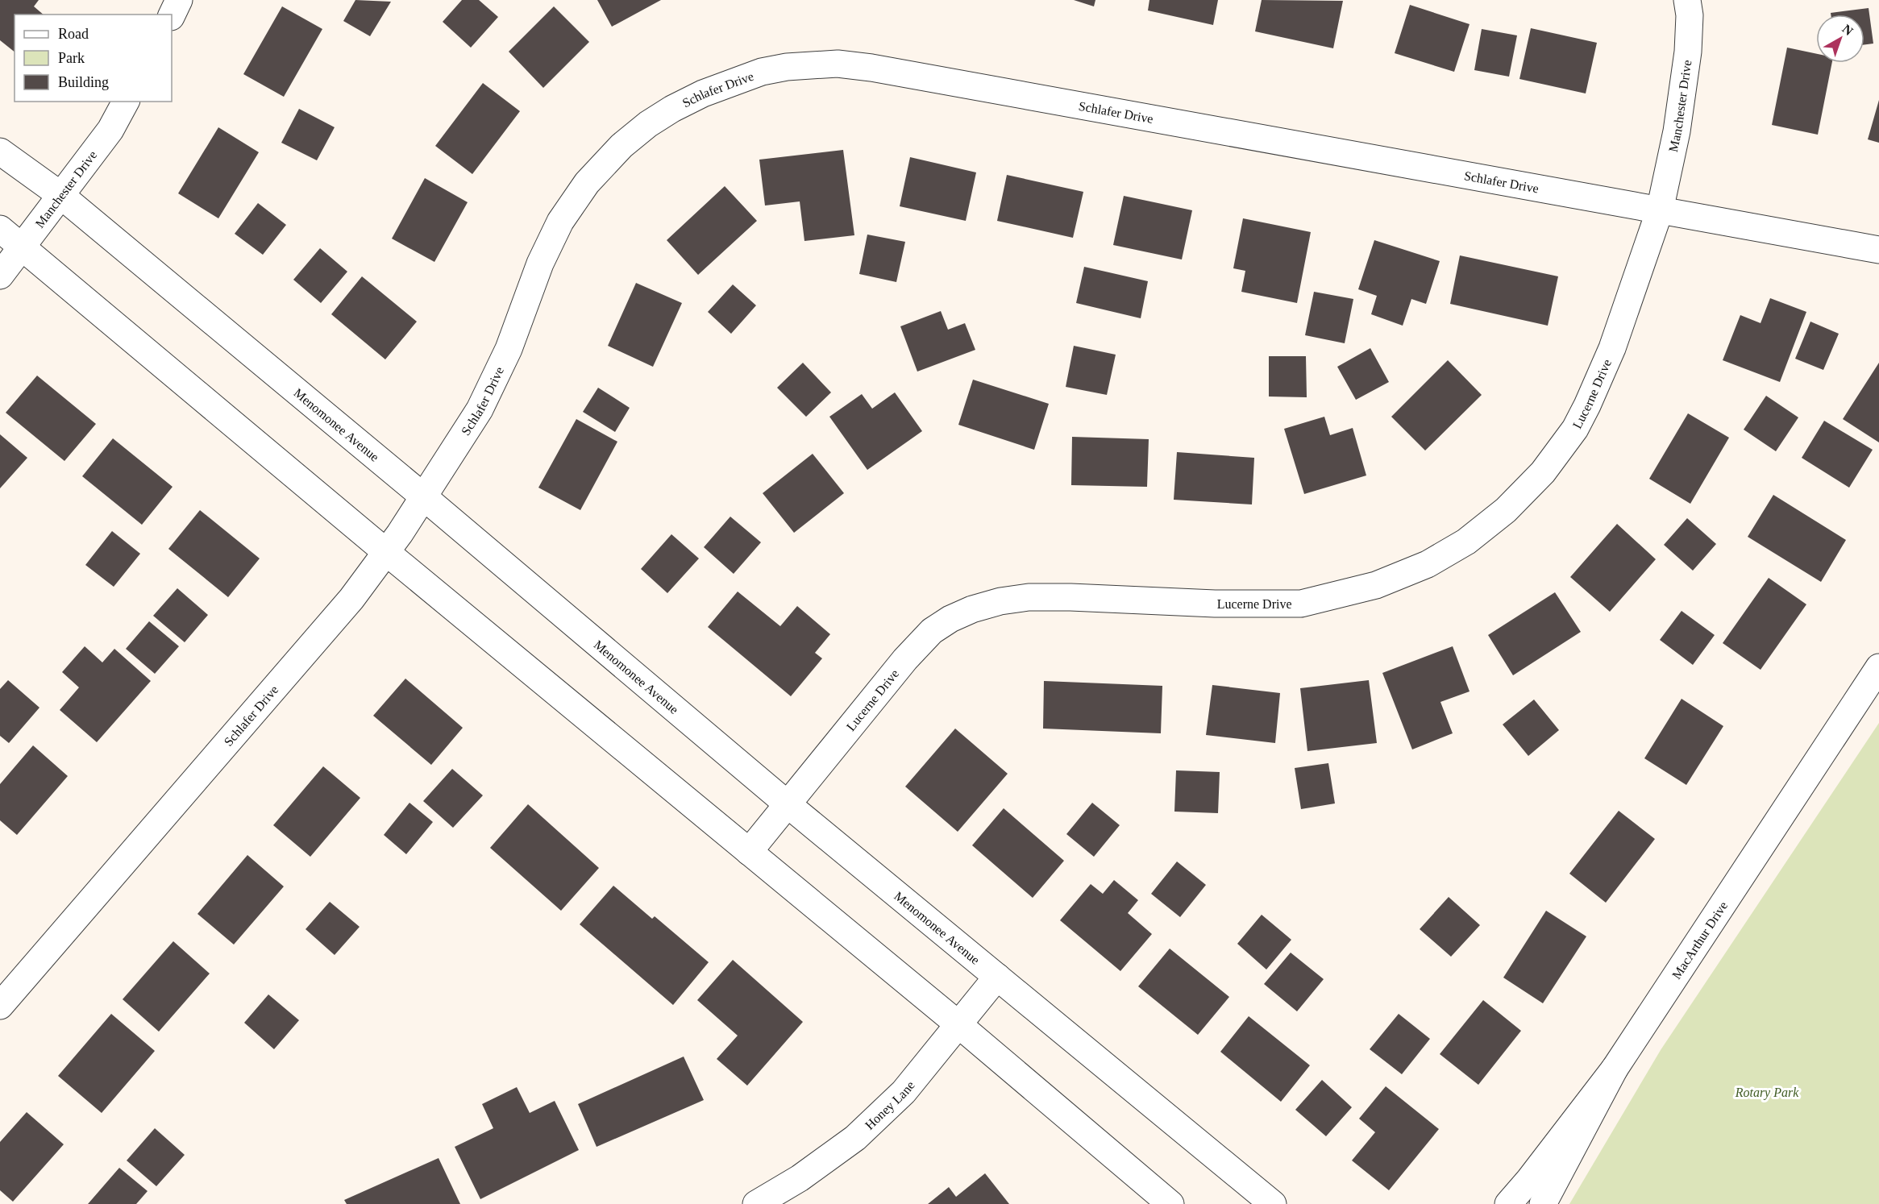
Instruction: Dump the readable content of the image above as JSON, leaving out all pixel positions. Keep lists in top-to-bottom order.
{
  "streets": {
    "street": [
      "Schlafer Drive",
      "Manchester Drive",
      "Lucerne Drive",
      "Menomonee Avenue",
      "MacArthur Drive",
      "Honey Lane"
    ]
  },
  "crossings": [
    ["Schlafer Drive", "Manchester Drive"],
    ["Schlafer Drive", "Lucerne Drive"],
    ["Schlafer Drive", "Menomonee Avenue"],
    ["Manchester Drive", "Lucerne Drive"],
    ["Manchester Drive", "Menomonee Avenue"],
    ["Lucerne Drive", "Menomonee Avenue"],
    ["Menomonee Avenue", "Honey Lane"]
  ],
  "parks": ["Rotary Park"],
  "legend": ["Road", "Park", "Building"],
  "north": "top right"
}
